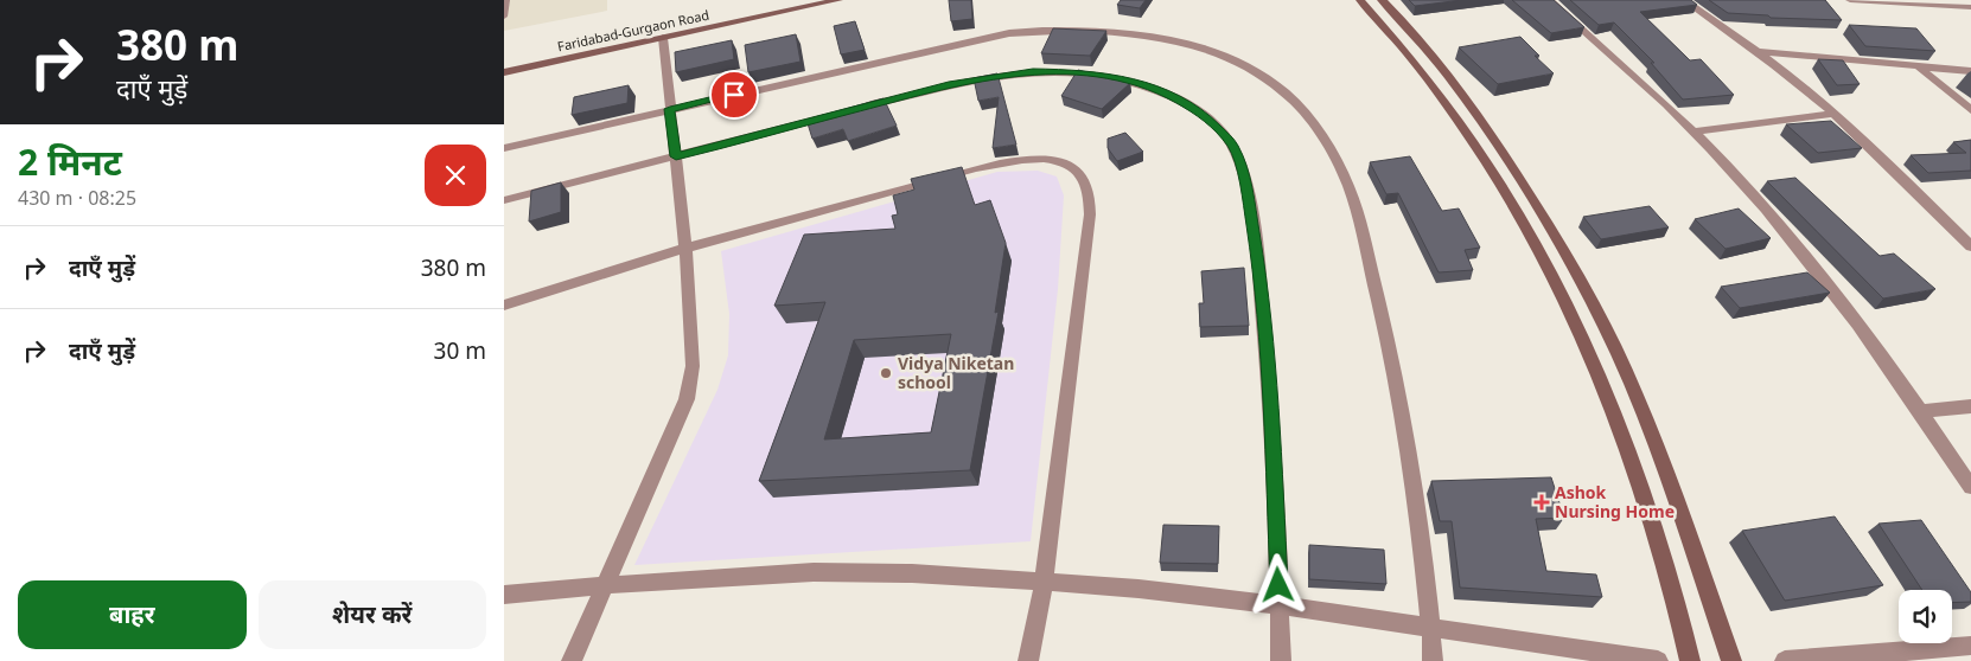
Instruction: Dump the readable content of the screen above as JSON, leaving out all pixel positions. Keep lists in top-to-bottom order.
{
  "streets": {
    "street": ["Faridabad-Gurgaon Road"]
  },
  "places": {
    "other": ["Vidya Niketan school"],
    "health": ["Ashok Nursing Home"]
  },
  "page": {
    "turn": ["380 m", "दाएँ मुड़ें"],
    "heading": ["2 मिनट", "430 m · 08:25"],
    "list": [
      {
        "name": "दाएँ मुड़ें",
        "value": "380 m"
      },
      {
        "name": "दाएँ मुड़ें",
        "value": "30 m"
      }
    ],
    "buttons": ["बाहर", "शेयर करें"]
  }
}
